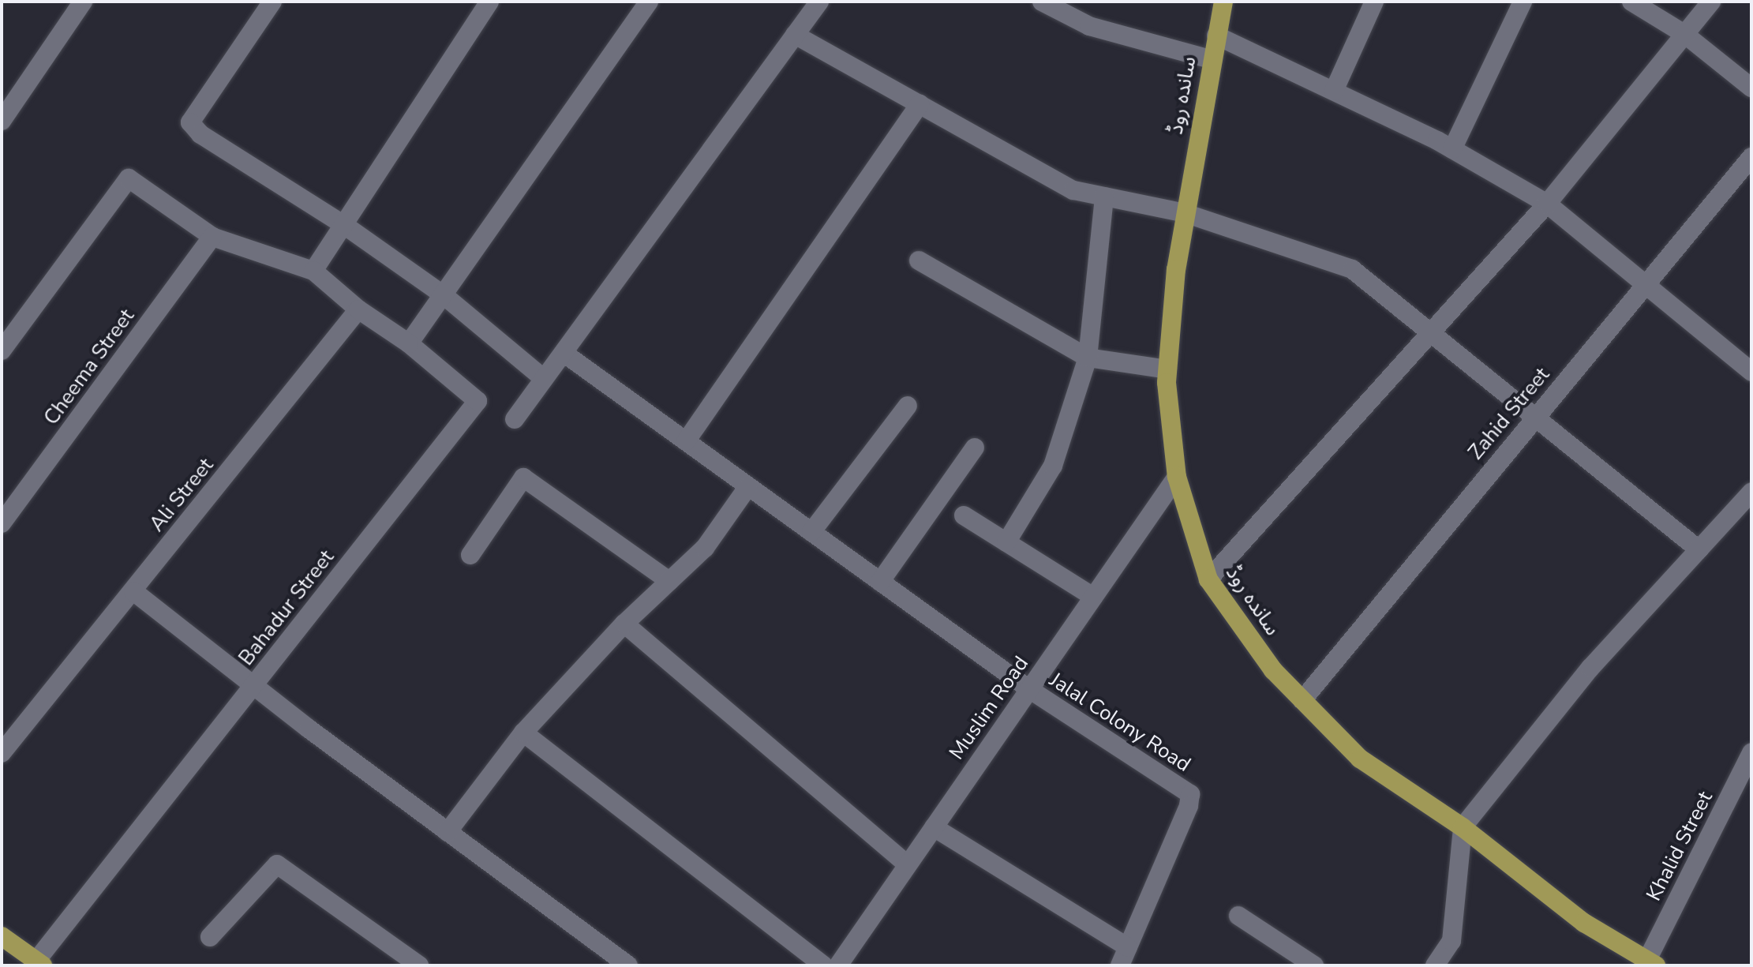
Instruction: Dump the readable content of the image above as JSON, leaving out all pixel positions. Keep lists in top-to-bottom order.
{
  "streets": {
    "main road": ["ساندہ روڈ"],
    "street": [
      "Cheema Street",
      "Zahid Street",
      "Ali Street",
      "Bahadur Street",
      "Muslim Road",
      "Jalal Colony Road",
      "Khalid Street"
    ]
  },
  "crossings": [
    ["ساندہ روڈ", "Zahid Street"],
    ["ساندہ روڈ", "Muslim Road"],
    ["ساندہ روڈ", "Khalid Street"],
    ["Ali Street", "Bahadur Street"],
    ["Muslim Road", "Jalal Colony Road"]
  ]
}
